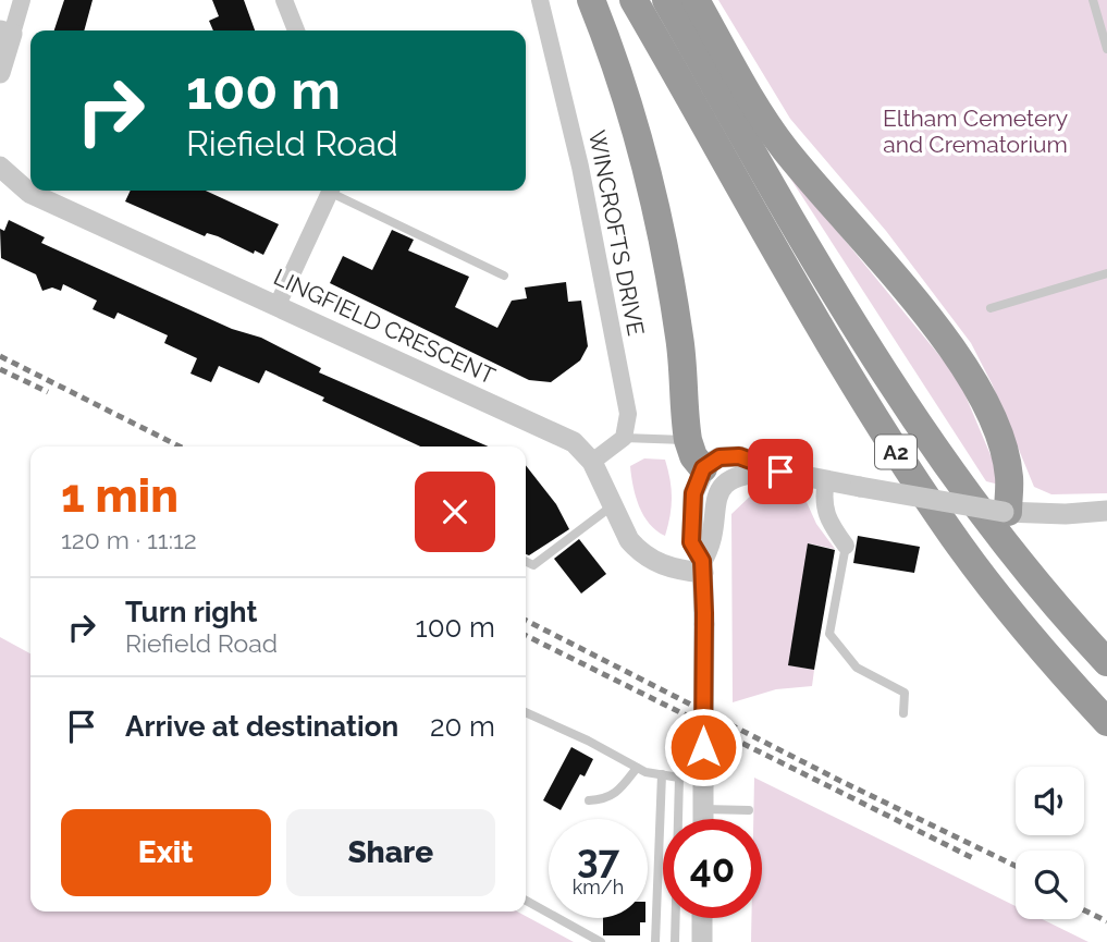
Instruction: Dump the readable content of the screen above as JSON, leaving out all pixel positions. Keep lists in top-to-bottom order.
{
  "streets": {
    "highway": ["A2"],
    "street": ["WINCROFTS DRIVE", "LINGFIELD CRESCENT"]
  },
  "parks": ["Eltham Cemetery and Crematorium"],
  "page": {
    "turn": ["100 m", "Riefield Road"],
    "heading": ["1 min", "120 m · 11:12"],
    "list": [
      {
        "name": "Turn right",
        "note": "Riefield Road",
        "value": "100 m"
      },
      {
        "name": "Arrive at destination",
        "value": "20 m"
      }
    ],
    "buttons": ["Exit", "Share"],
    "speed": "37 km/h",
    "limit": "40"
  }
}
